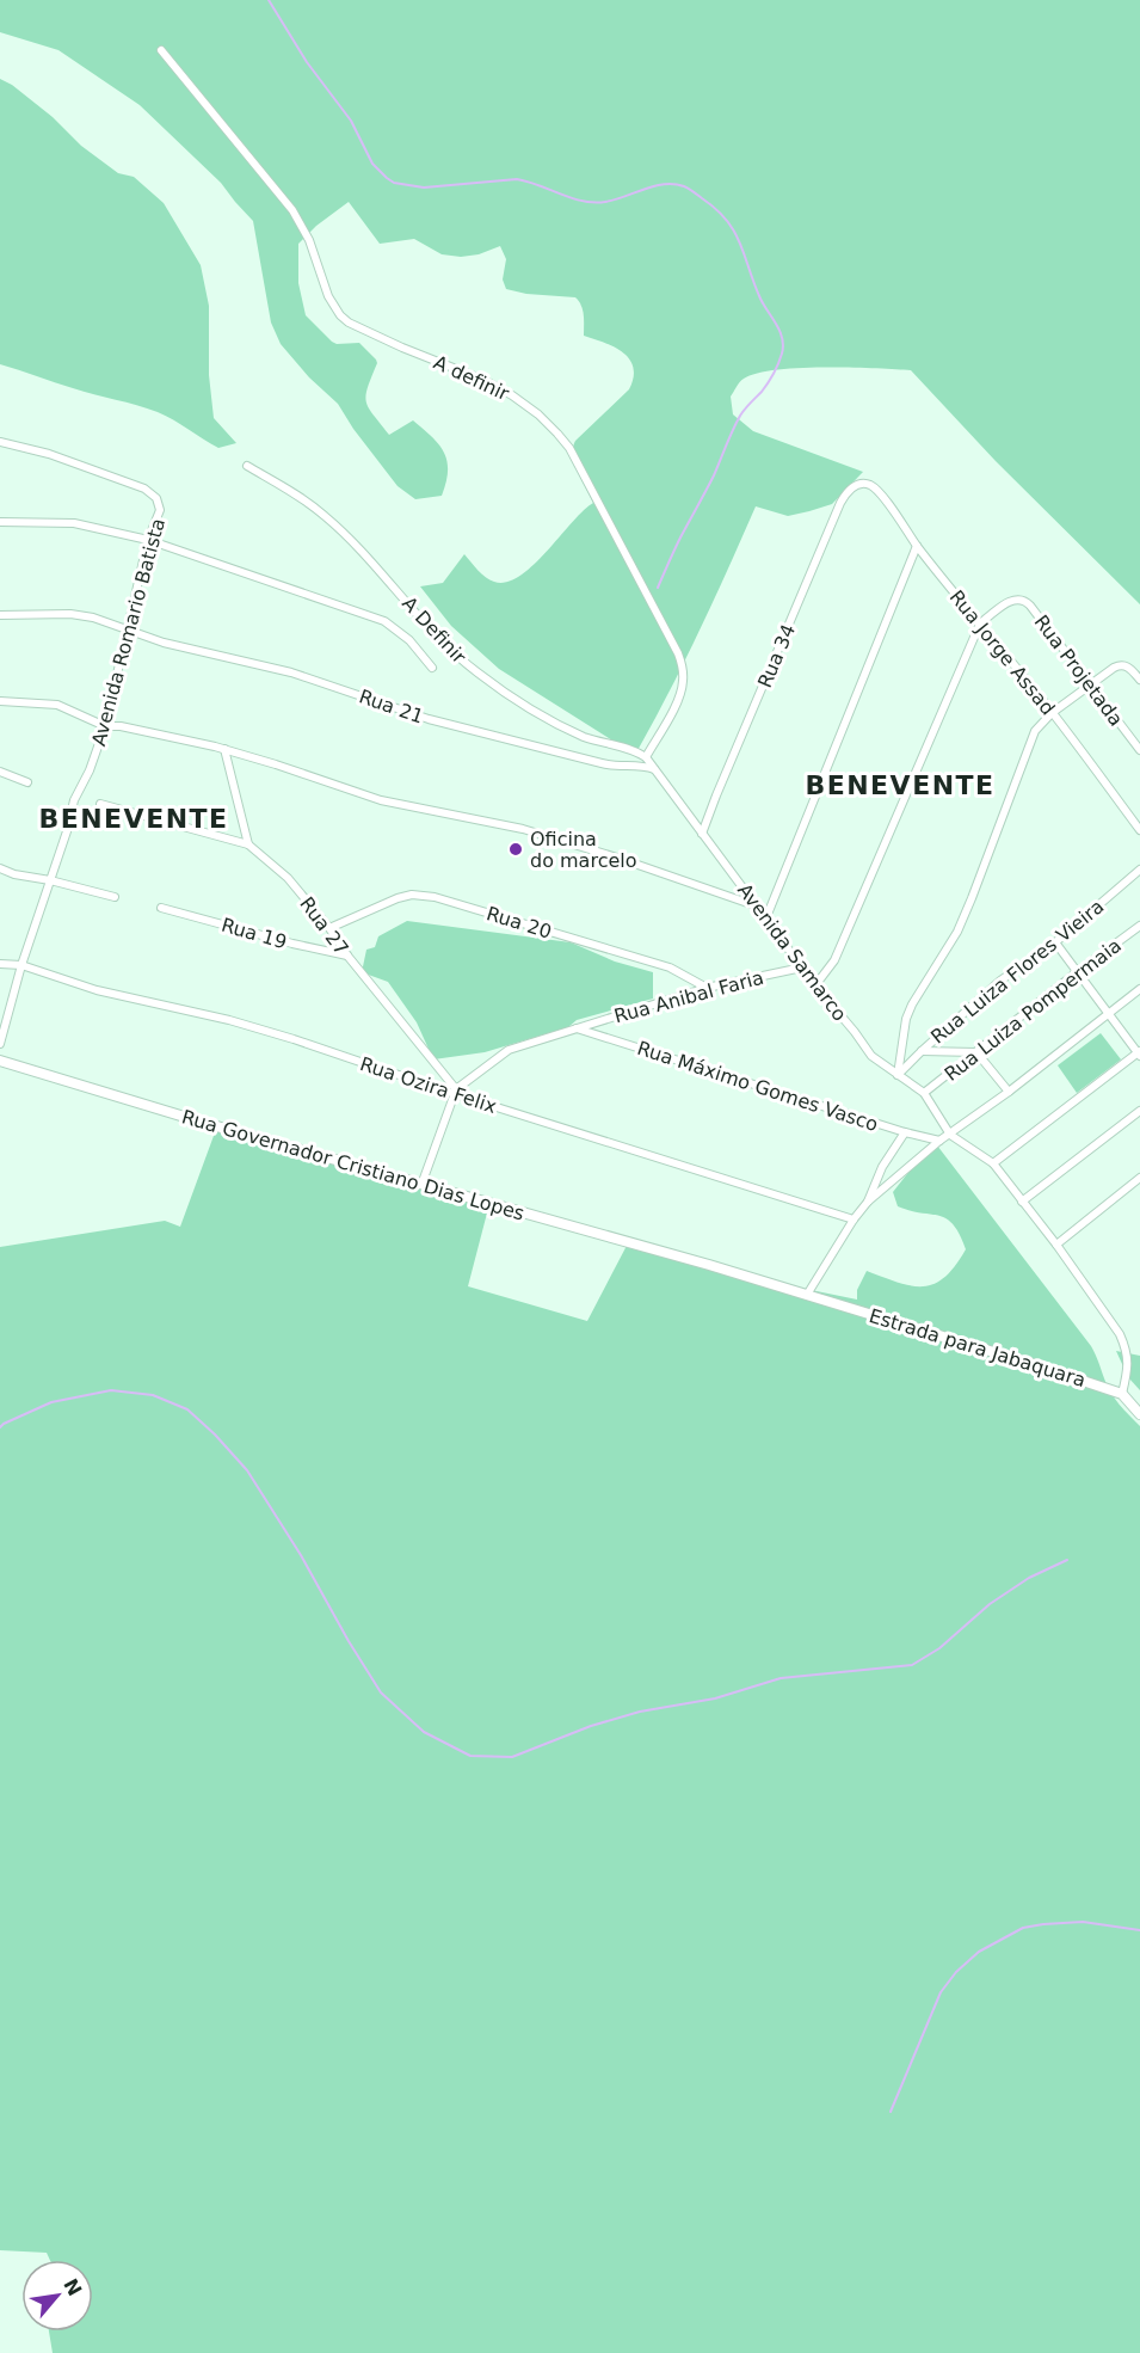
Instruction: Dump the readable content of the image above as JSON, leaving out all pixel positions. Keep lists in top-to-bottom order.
{
  "streets": {
    "street": [
      "A definir",
      "A Definir",
      "Avenida Romario Batista",
      "Rua Jorge Assad",
      "Rua 34",
      "Rua Projetada",
      "Rua 21",
      "Rua 20",
      "Rua 27",
      "Rua 19",
      "Avenida Samarco",
      "Rua Luiza Flores Vieira",
      "Rua Anibal Faria",
      "Rua Luiza Pompermaia",
      "Rua Ozira Felix",
      "Rua Máximo Gomes Vasco",
      "Rua Governador Cristiano Dias Lopes",
      "Estrada para Jabaquara"
    ]
  },
  "crossings": [
    ["A definir", "A Definir"],
    ["A definir", "Avenida Samarco"],
    ["A Definir", "Avenida Samarco"],
    ["Avenida Romario Batista", "Rua 21"],
    ["Avenida Romario Batista", "Rua Ozira Felix"],
    ["Rua Jorge Assad", "Rua 34"],
    ["Rua Jorge Assad", "Rua Projetada"],
    ["Rua 34", "Avenida Samarco"],
    ["Rua 21", "Avenida Samarco"],
    ["Rua 20", "Rua 27"],
    ["Rua 20", "Rua Anibal Faria"],
    ["Rua 27", "Rua 19"],
    ["Rua 27", "Rua Anibal Faria"],
    ["Rua 27", "Rua Ozira Felix"],
    ["Avenida Samarco", "Rua Luiza Flores Vieira"],
    ["Avenida Samarco", "Rua Anibal Faria"],
    ["Avenida Samarco", "Rua Luiza Pompermaia"],
    ["Rua Anibal Faria", "Rua Ozira Felix"],
    ["Rua Anibal Faria", "Rua Máximo Gomes Vasco"],
    ["Rua Governador Cristiano Dias Lopes", "Estrada para Jabaquara"]
  ],
  "districts": ["BENEVENTE", "BENEVENTE"],
  "places": ["Oficina do marcelo"],
  "north": "top right"
}
